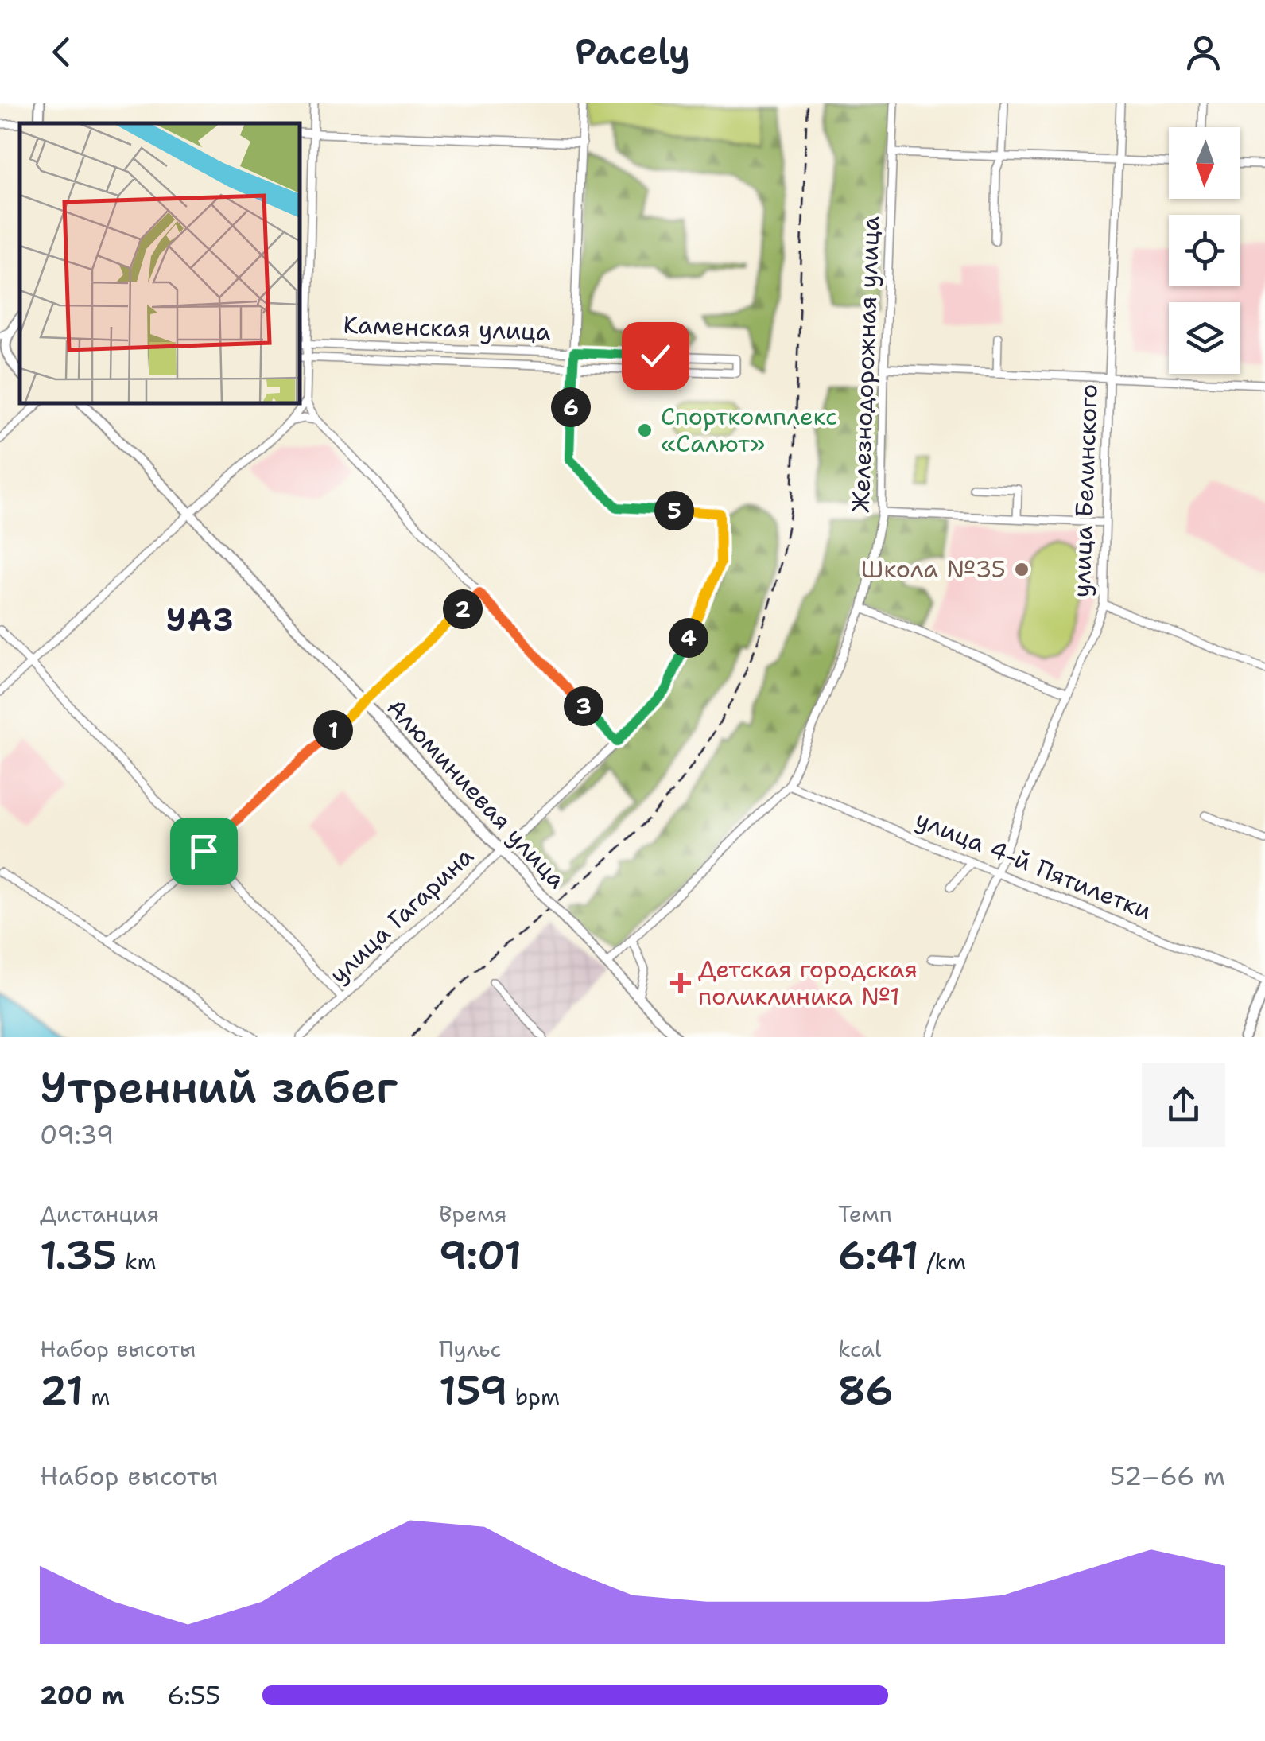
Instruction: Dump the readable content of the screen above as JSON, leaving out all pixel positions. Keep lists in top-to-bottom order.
{
  "streets": {
    "main road": ["Алюминиевая улица"],
    "street": [
      "Каменская улица",
      "Железнодорожная улица",
      "улица Белинского",
      "улица 4-й Пятилетки",
      "улица Гагарина"
    ]
  },
  "crossings": [
    ["Каменская улица", "улица Гагарина"],
    ["Железнодорожная улица", "Алюминиевая улица"],
    ["Железнодорожная улица", "улица 4-й Пятилетки"],
    ["улица Белинского", "улица 4-й Пятилетки"],
    ["Алюминиевая улица", "улица Гагарина"]
  ],
  "districts": ["УАЗ"],
  "places": {
    "other": ["Спорткомплекс «Салют»", "Школа №35"],
    "health": ["Детская городская поликлиника №1"]
  },
  "north": "bottom",
  "page": {
    "header": "Pacely",
    "pins": [
      "6",
      "5",
      "2",
      "4",
      "3",
      "1"
    ],
    "heading": ["Утренний забег", "09:39"],
    "stats": [
      ["Дистанция", "1.35 km"],
      ["Время", "9:01"],
      ["Темп", "6:41 /km"],
      ["Набор высоты", "21 m"],
      ["Пульс", "159 bpm"],
      ["kcal", "86"]
    ],
    "chart": ["Набор высоты", "52–66 m"],
    "list": [
      {
        "name": "200 m",
        "note": "6:55"
      }
    ]
  }
}
